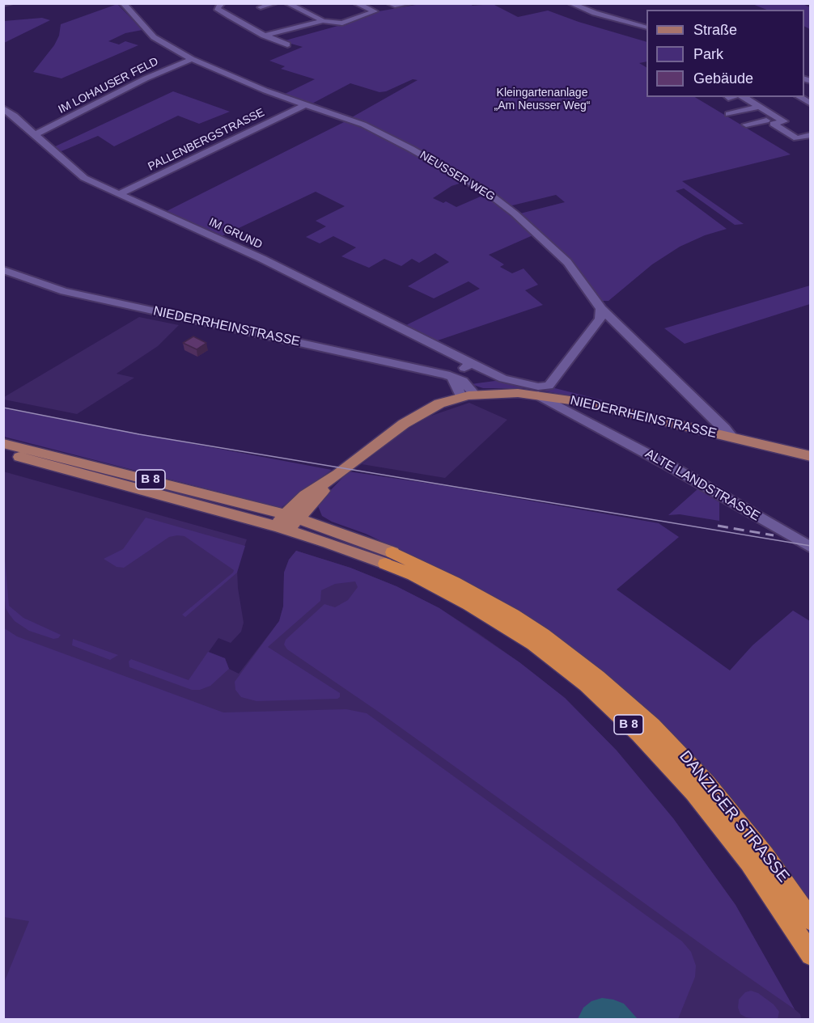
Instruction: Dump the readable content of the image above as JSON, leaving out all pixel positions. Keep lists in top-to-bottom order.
{
  "streets": {
    "highway": ["B 8", "DANZIGER STRASSE"],
    "main road": ["NIEDERRHEINSTRASSE"],
    "street": [
      "IM LOHAUSER FELD",
      "PALLENBERGSTRASSE",
      "NEUSSER WEG",
      "IM GRUND",
      "ALTE LANDSTRASSE"
    ]
  },
  "crossings": [
    ["IM LOHAUSER FELD", "NEUSSER WEG"],
    ["IM LOHAUSER FELD", "IM GRUND"],
    ["PALLENBERGSTRASSE", "NEUSSER WEG"],
    ["PALLENBERGSTRASSE", "IM GRUND"],
    ["NEUSSER WEG", "NIEDERRHEINSTRASSE"],
    ["NIEDERRHEINSTRASSE", "ALTE LANDSTRASSE"]
  ],
  "parks": ["Kleingartenanlage „Am Neusser Weg“"],
  "legend": ["Straße", "Park", "Gebäude"]
}
